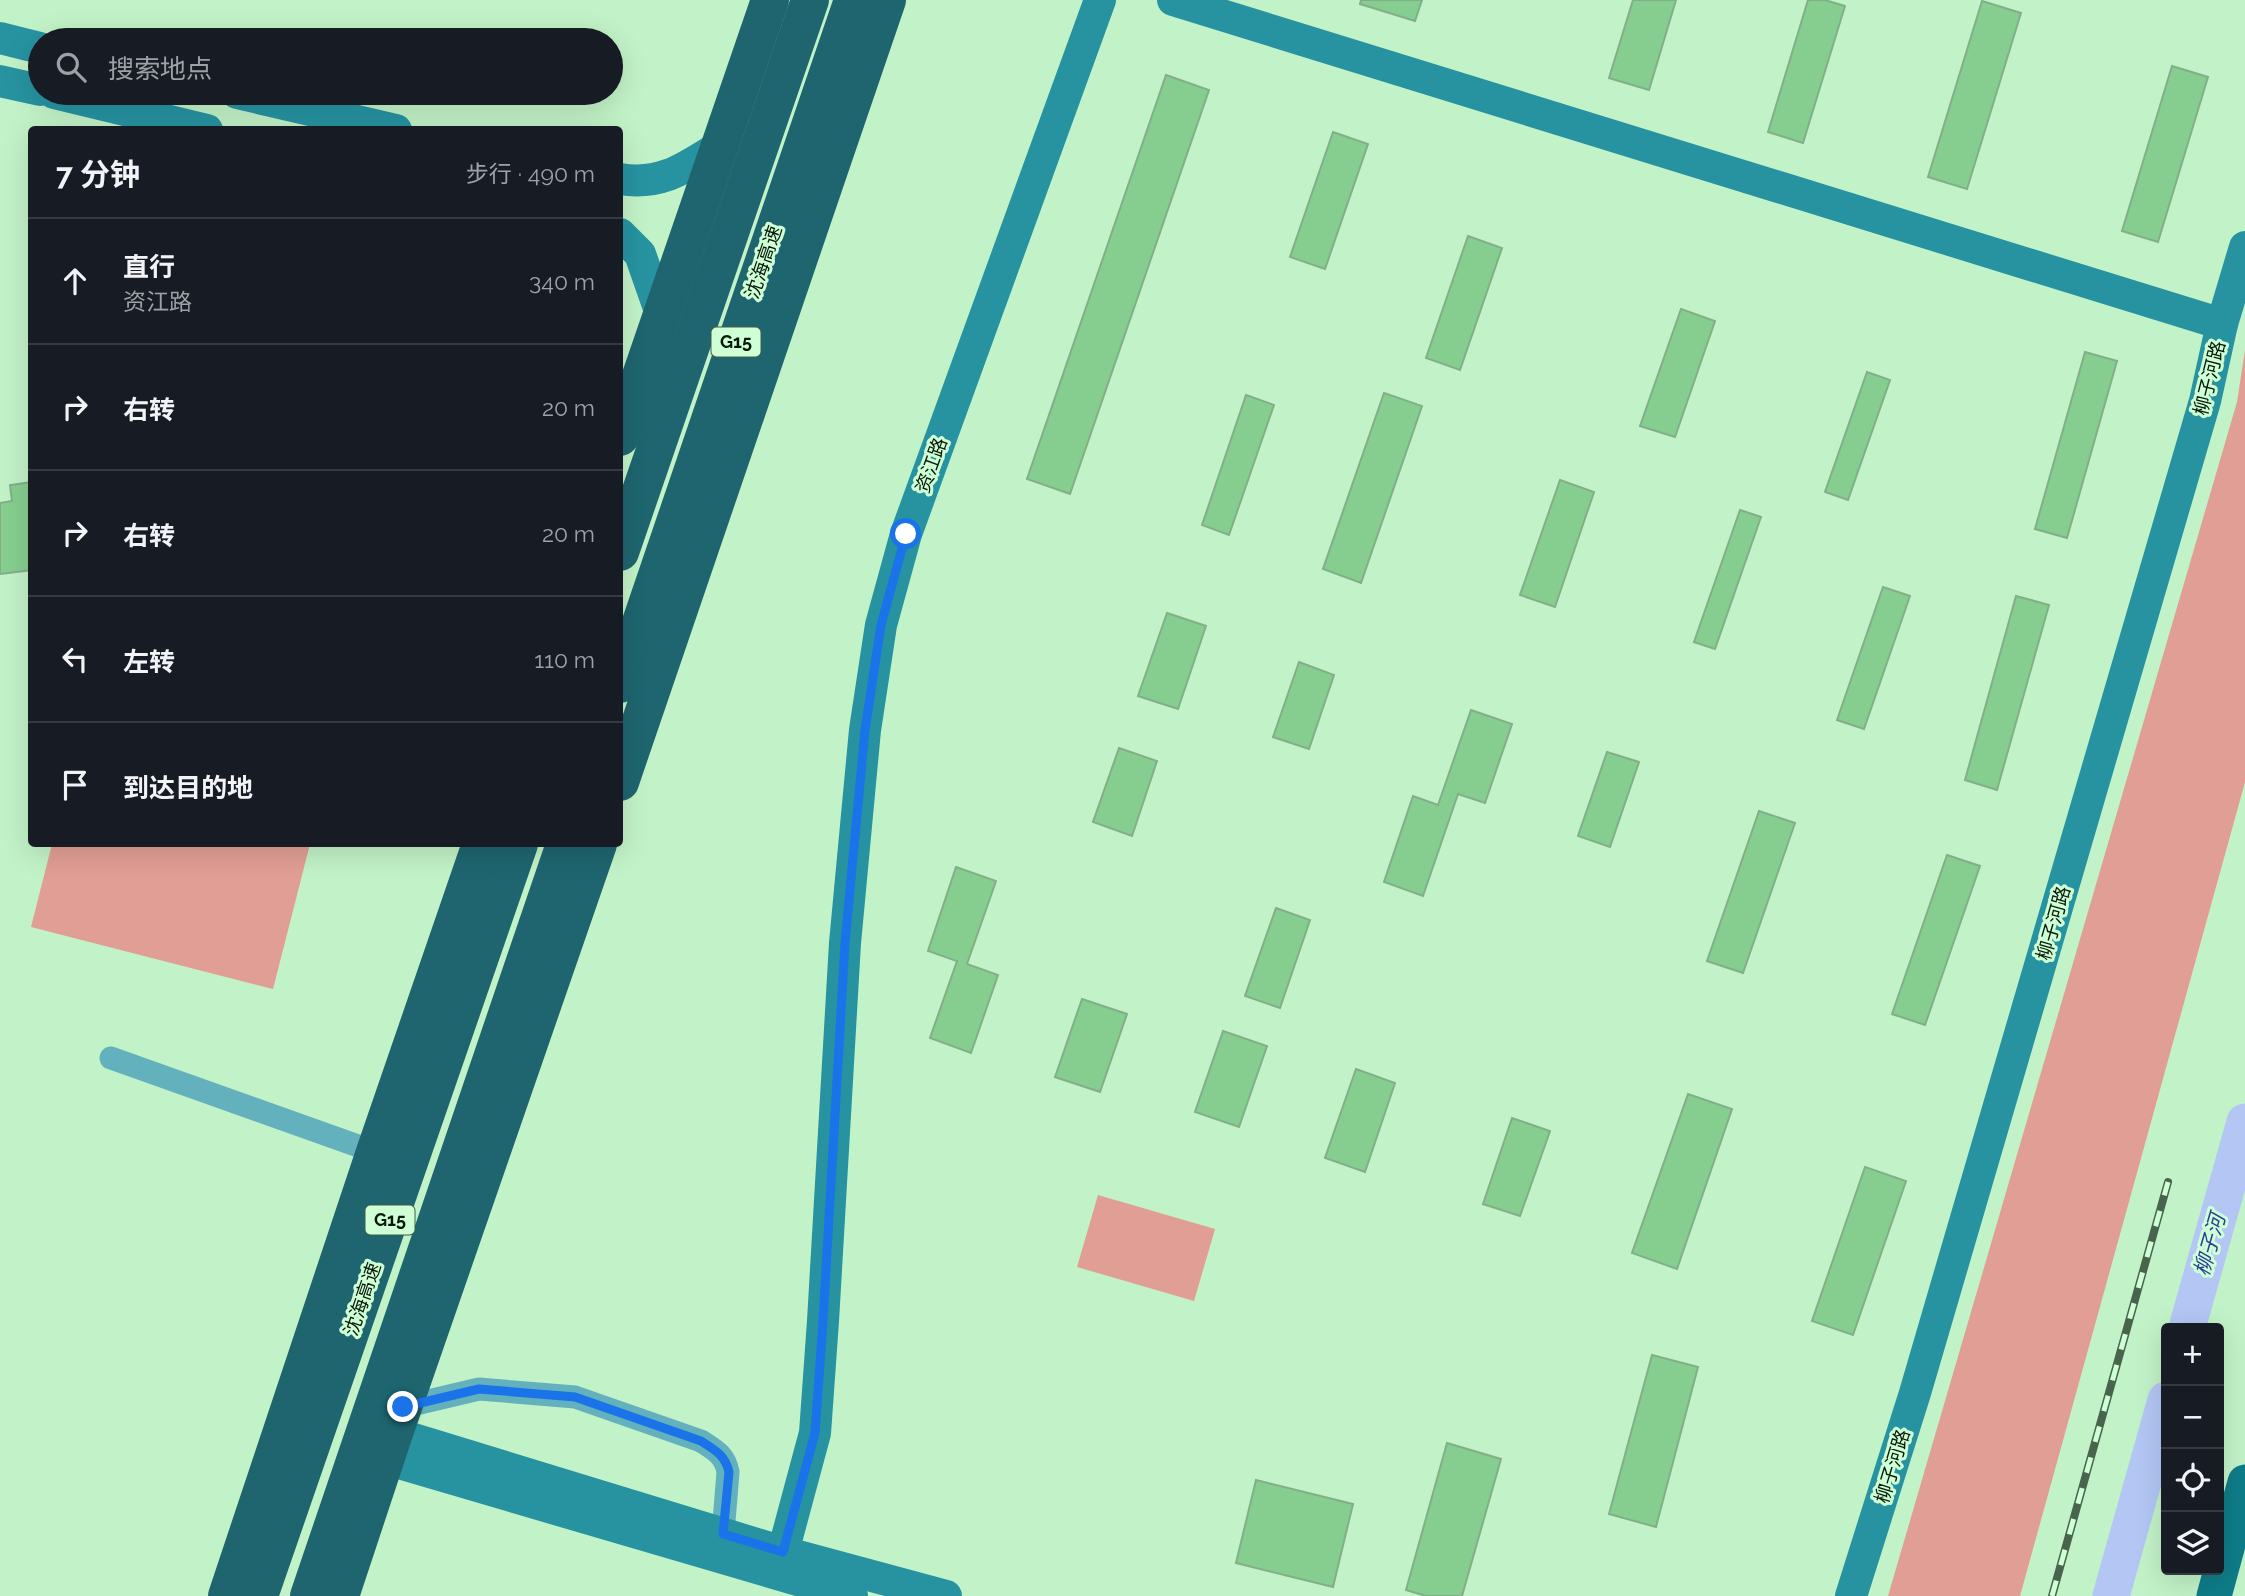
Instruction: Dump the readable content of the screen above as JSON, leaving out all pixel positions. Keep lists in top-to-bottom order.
{
  "streets": {
    "highway": ["沈海高速", "G15"],
    "street": ["柳子河路", "资江路"]
  },
  "water": ["柳子河"],
  "page": {
    "search": "搜索地点",
    "heading": ["7 分钟", "步行 · 490 m"],
    "list": [
      ["直行", "资江路", "340 m"],
      ["右转", "20 m"],
      ["右转", "20 m"],
      ["左转", "110 m"],
      "到达目的地"
    ],
    "map_buttons": ["+", "−"]
  }
}
